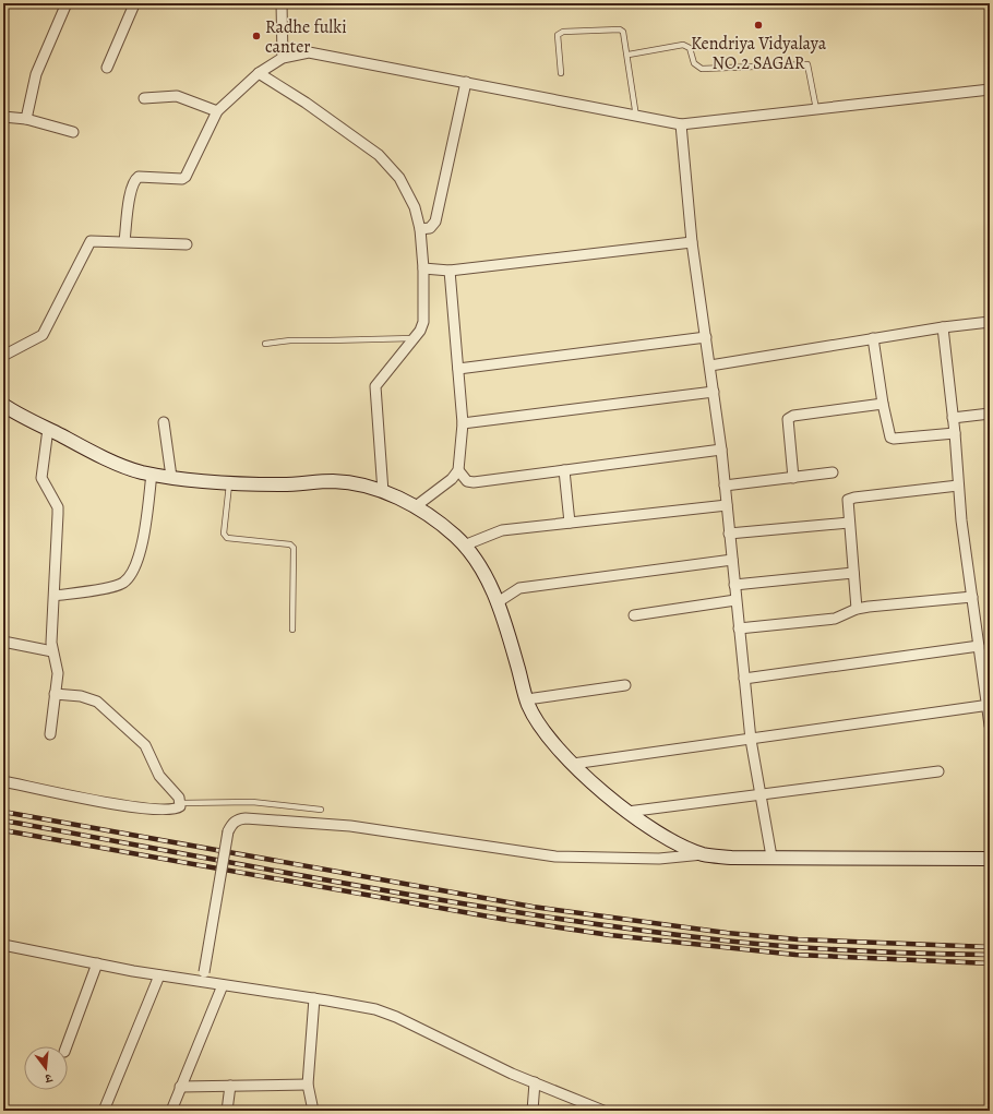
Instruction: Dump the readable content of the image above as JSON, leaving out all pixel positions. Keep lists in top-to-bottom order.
{
  "places": ["Kendriya Vidyalaya NO.2 SAGAR", "Radhe fulki canter"],
  "north": "bottom"
}
